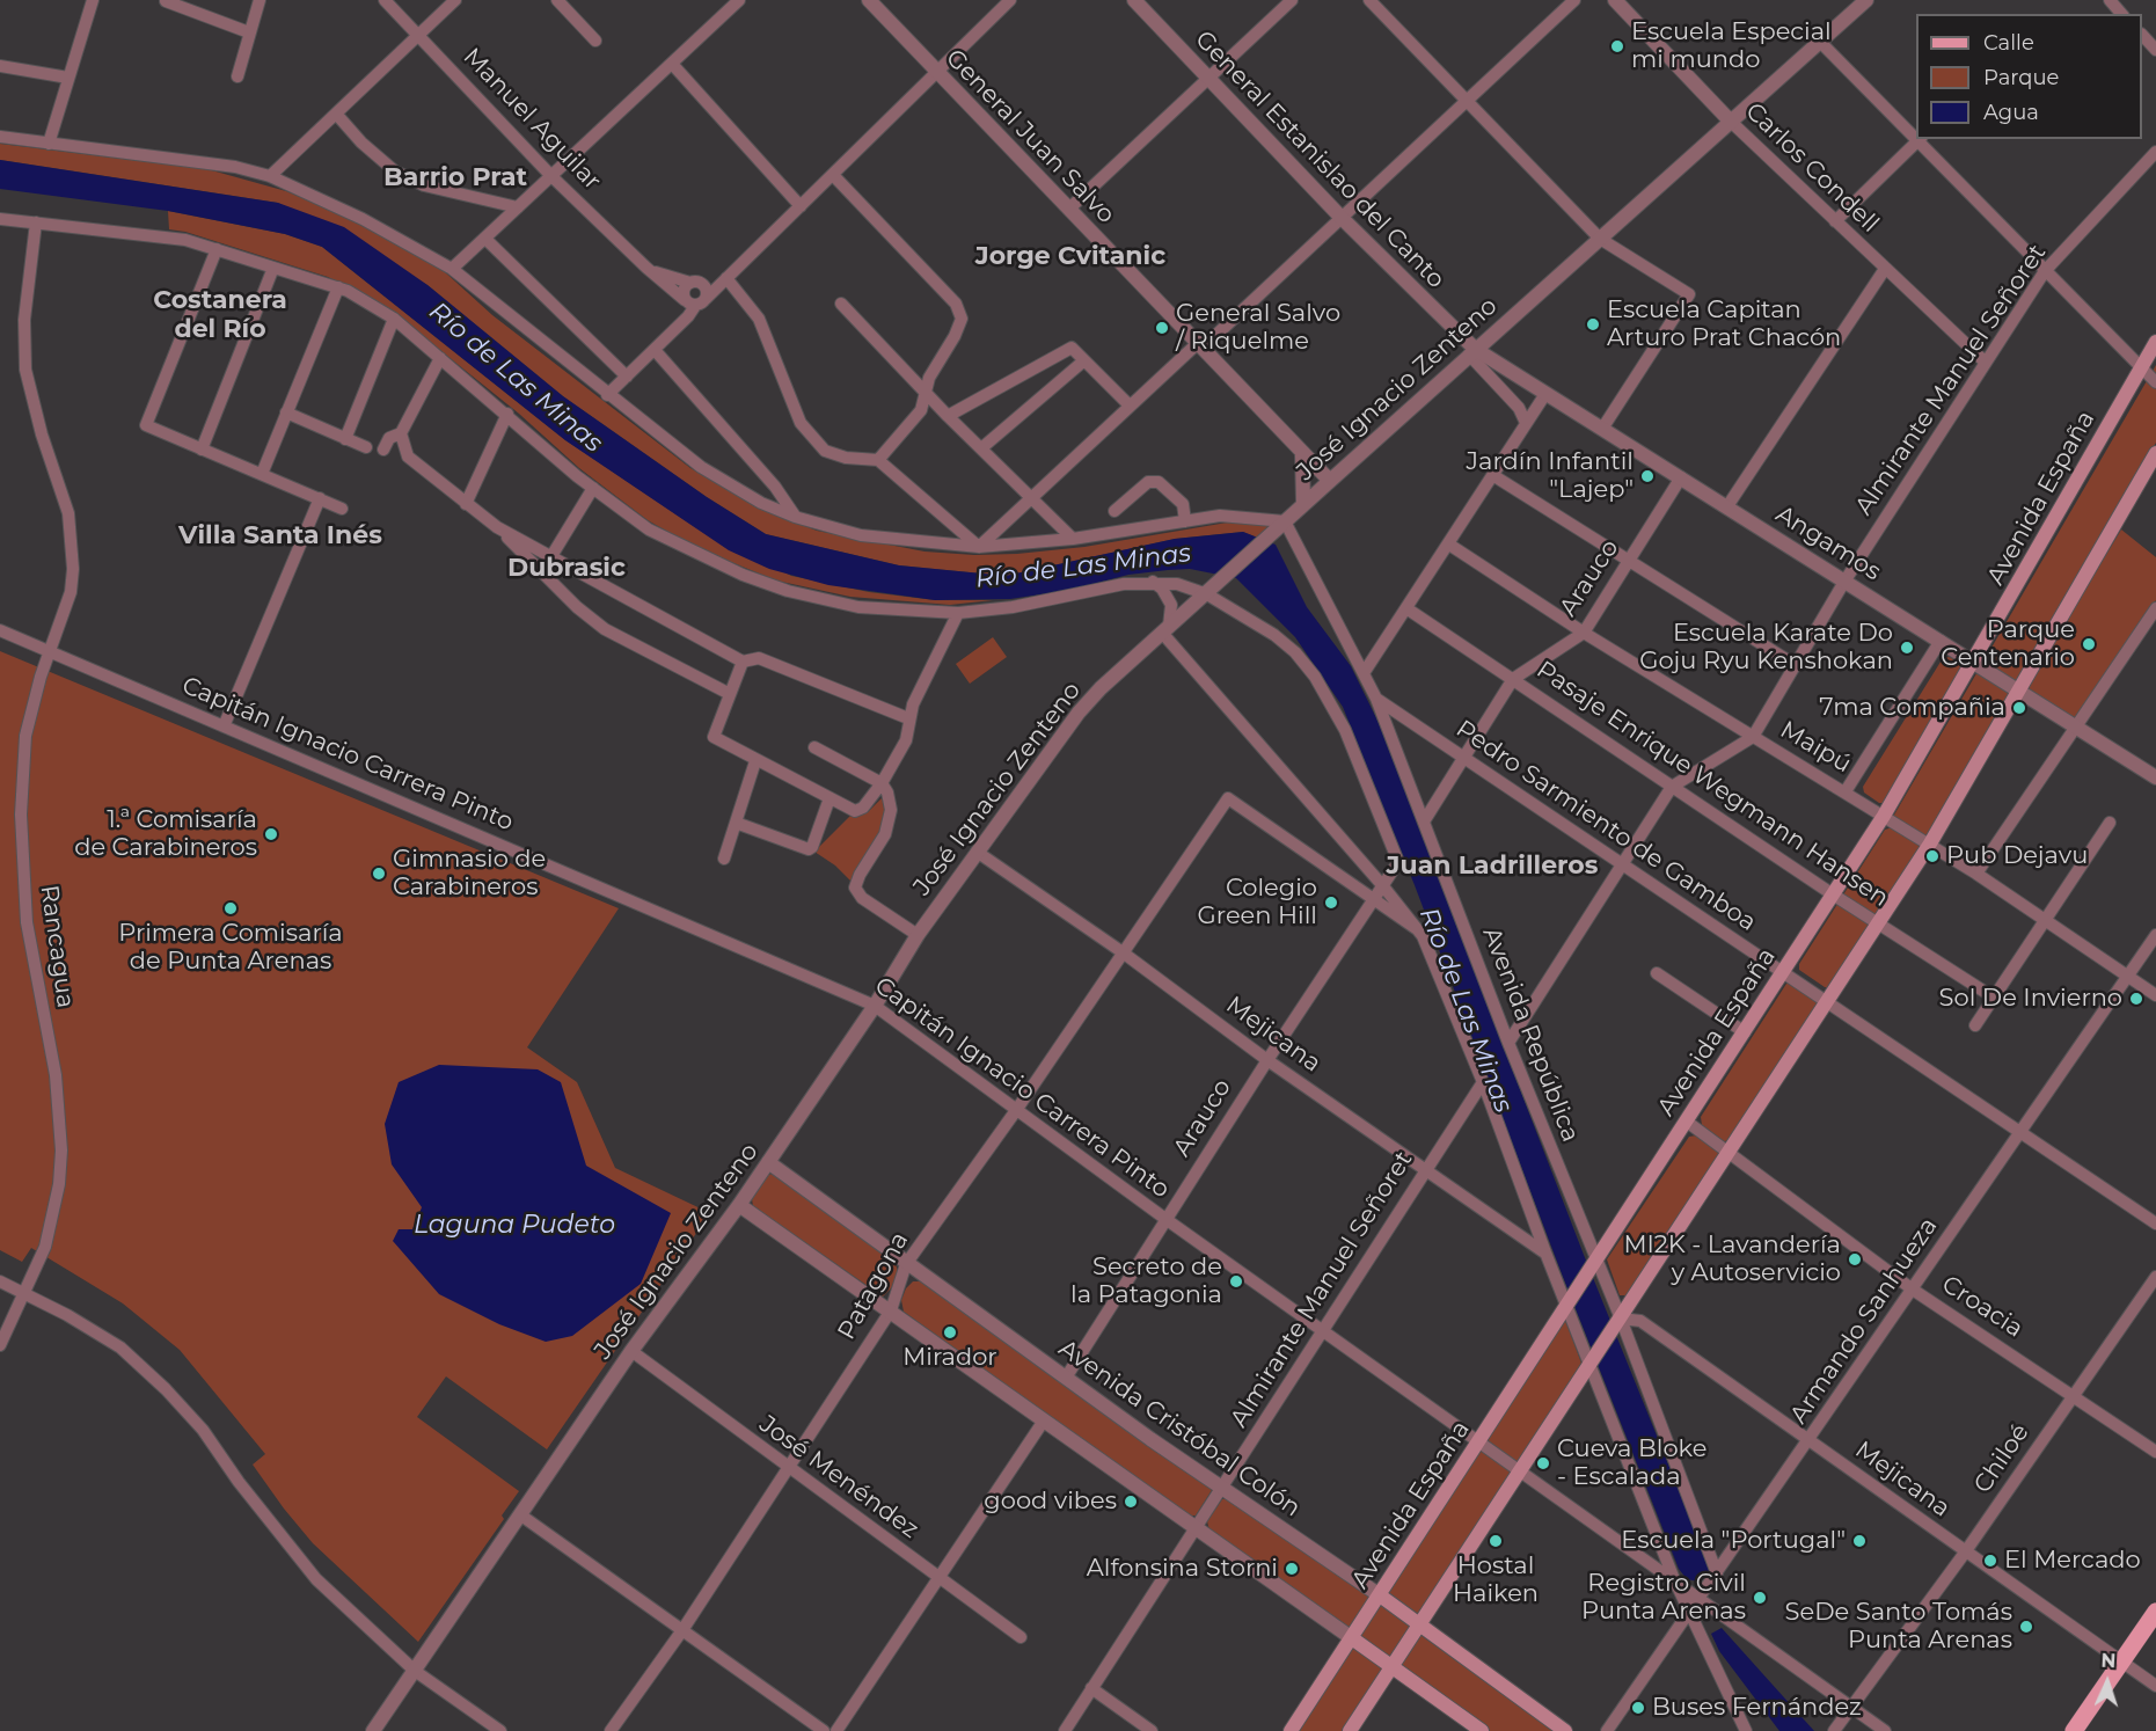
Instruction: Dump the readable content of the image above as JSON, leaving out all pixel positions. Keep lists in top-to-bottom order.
{
  "streets": {
    "main road": ["Avenida España", "Avenida Cristóbal Colón"],
    "street": [
      "Manuel Aguilar",
      "General Juan Salvo",
      "General Estanislao del Canto",
      "Carlos Condell",
      "Almirante Manuel Señoret",
      "José Ignacio Zenteno",
      "Angamos",
      "Arauco",
      "Maipú",
      "Capitán Ignacio Carrera Pinto",
      "Pasaje Enrique Wegmann Hansen",
      "Pedro Sarmiento de Gamboa",
      "Rancagua",
      "Mejicana",
      "Avenida República",
      "Patagona",
      "Croacia",
      "Armando Sanhueza",
      "Chiloé",
      "José Menéndez"
    ]
  },
  "crossings": [
    ["General Juan Salvo", "José Ignacio Zenteno"],
    ["General Estanislao del Canto", "José Ignacio Zenteno"],
    ["General Estanislao del Canto", "Angamos"],
    ["Carlos Condell", "Almirante Manuel Señoret"],
    ["Carlos Condell", "José Ignacio Zenteno"],
    ["Almirante Manuel Señoret", "Angamos"],
    ["Almirante Manuel Señoret", "Maipú"],
    ["Almirante Manuel Señoret", "Capitán Ignacio Carrera Pinto"],
    ["Almirante Manuel Señoret", "Pasaje Enrique Wegmann Hansen"],
    ["Almirante Manuel Señoret", "Pedro Sarmiento de Gamboa"],
    ["Almirante Manuel Señoret", "Mejicana"],
    ["Almirante Manuel Señoret", "Avenida República"],
    ["Almirante Manuel Señoret", "Avenida Cristóbal Colón"],
    ["José Ignacio Zenteno", "Angamos"],
    ["José Ignacio Zenteno", "Arauco"],
    ["José Ignacio Zenteno", "Capitán Ignacio Carrera Pinto"],
    ["José Ignacio Zenteno", "Mejicana"],
    ["José Ignacio Zenteno", "Avenida República"],
    ["José Ignacio Zenteno", "Avenida Cristóbal Colón"],
    ["José Ignacio Zenteno", "José Menéndez"],
    ["Avenida España", "Angamos"],
    ["Avenida España", "Maipú"],
    ["Avenida España", "Capitán Ignacio Carrera Pinto"],
    ["Avenida España", "Pasaje Enrique Wegmann Hansen"],
    ["Avenida España", "Pedro Sarmiento de Gamboa"],
    ["Avenida España", "Avenida República"],
    ["Avenida España", "Croacia"],
    ["Avenida España", "Avenida Cristóbal Colón"],
    ["Angamos", "Arauco"],
    ["Arauco", "Maipú"],
    ["Arauco", "Capitán Ignacio Carrera Pinto"],
    ["Arauco", "Pasaje Enrique Wegmann Hansen"],
    ["Arauco", "Pedro Sarmiento de Gamboa"],
    ["Arauco", "Mejicana"],
    ["Arauco", "Avenida República"],
    ["Arauco", "Patagona"],
    ["Arauco", "Avenida Cristóbal Colón"],
    ["Maipú", "Armando Sanhueza"],
    ["Capitán Ignacio Carrera Pinto", "Rancagua"],
    ["Capitán Ignacio Carrera Pinto", "Patagona"],
    ["Capitán Ignacio Carrera Pinto", "Armando Sanhueza"],
    ["Capitán Ignacio Carrera Pinto", "Chiloé"],
    ["Pedro Sarmiento de Gamboa", "Avenida República"],
    ["Pedro Sarmiento de Gamboa", "Armando Sanhueza"],
    ["Mejicana", "Avenida República"],
    ["Mejicana", "Patagona"],
    ["Mejicana", "Armando Sanhueza"],
    ["Mejicana", "Chiloé"],
    ["Avenida República", "Armando Sanhueza"],
    ["Patagona", "Avenida Cristóbal Colón"],
    ["Patagona", "José Menéndez"],
    ["Croacia", "Armando Sanhueza"],
    ["Croacia", "Chiloé"]
  ],
  "districts": [
    "Barrio Prat",
    "Jorge Cvitanic",
    "Costanera del Río",
    "Villa Santa Inés",
    "Dubrasic",
    "Juan Ladrilleros"
  ],
  "water": ["Río de Las Minas", "Laguna Pudeto"],
  "places": [
    "Escuela Especial mi mundo",
    "Escuela Capitan Arturo Prat Chacón",
    "General Salvo / Riquelme",
    "Jardín Infantil \"Lajep\"",
    "Parque Centenario",
    "Escuela Karate Do Goju Ryu Kenshokan",
    "7ma Compañia",
    "1.ª Comisaría de Carabineros",
    "Pub Dejavu",
    "Gimnasio de Carabineros",
    "Colegio Green Hill",
    "Primera Comisaría de Punta Arenas",
    "Sol De Invierno",
    "MI2K - Lavandería y Autoservicio",
    "Secreto de la Patagonia",
    "Mirador",
    "Cueva Bloke - Escalada",
    "good vibes",
    "Hostal Haiken",
    "Escuela \"Portugal\"",
    "El Mercado",
    "Alfonsina Storni",
    "Registro Civil Punta Arenas",
    "SeDe Santo Tomás Punta Arenas",
    "Buses Fernández"
  ],
  "legend": ["Calle", "Parque", "Agua"],
  "north": "top"
}
